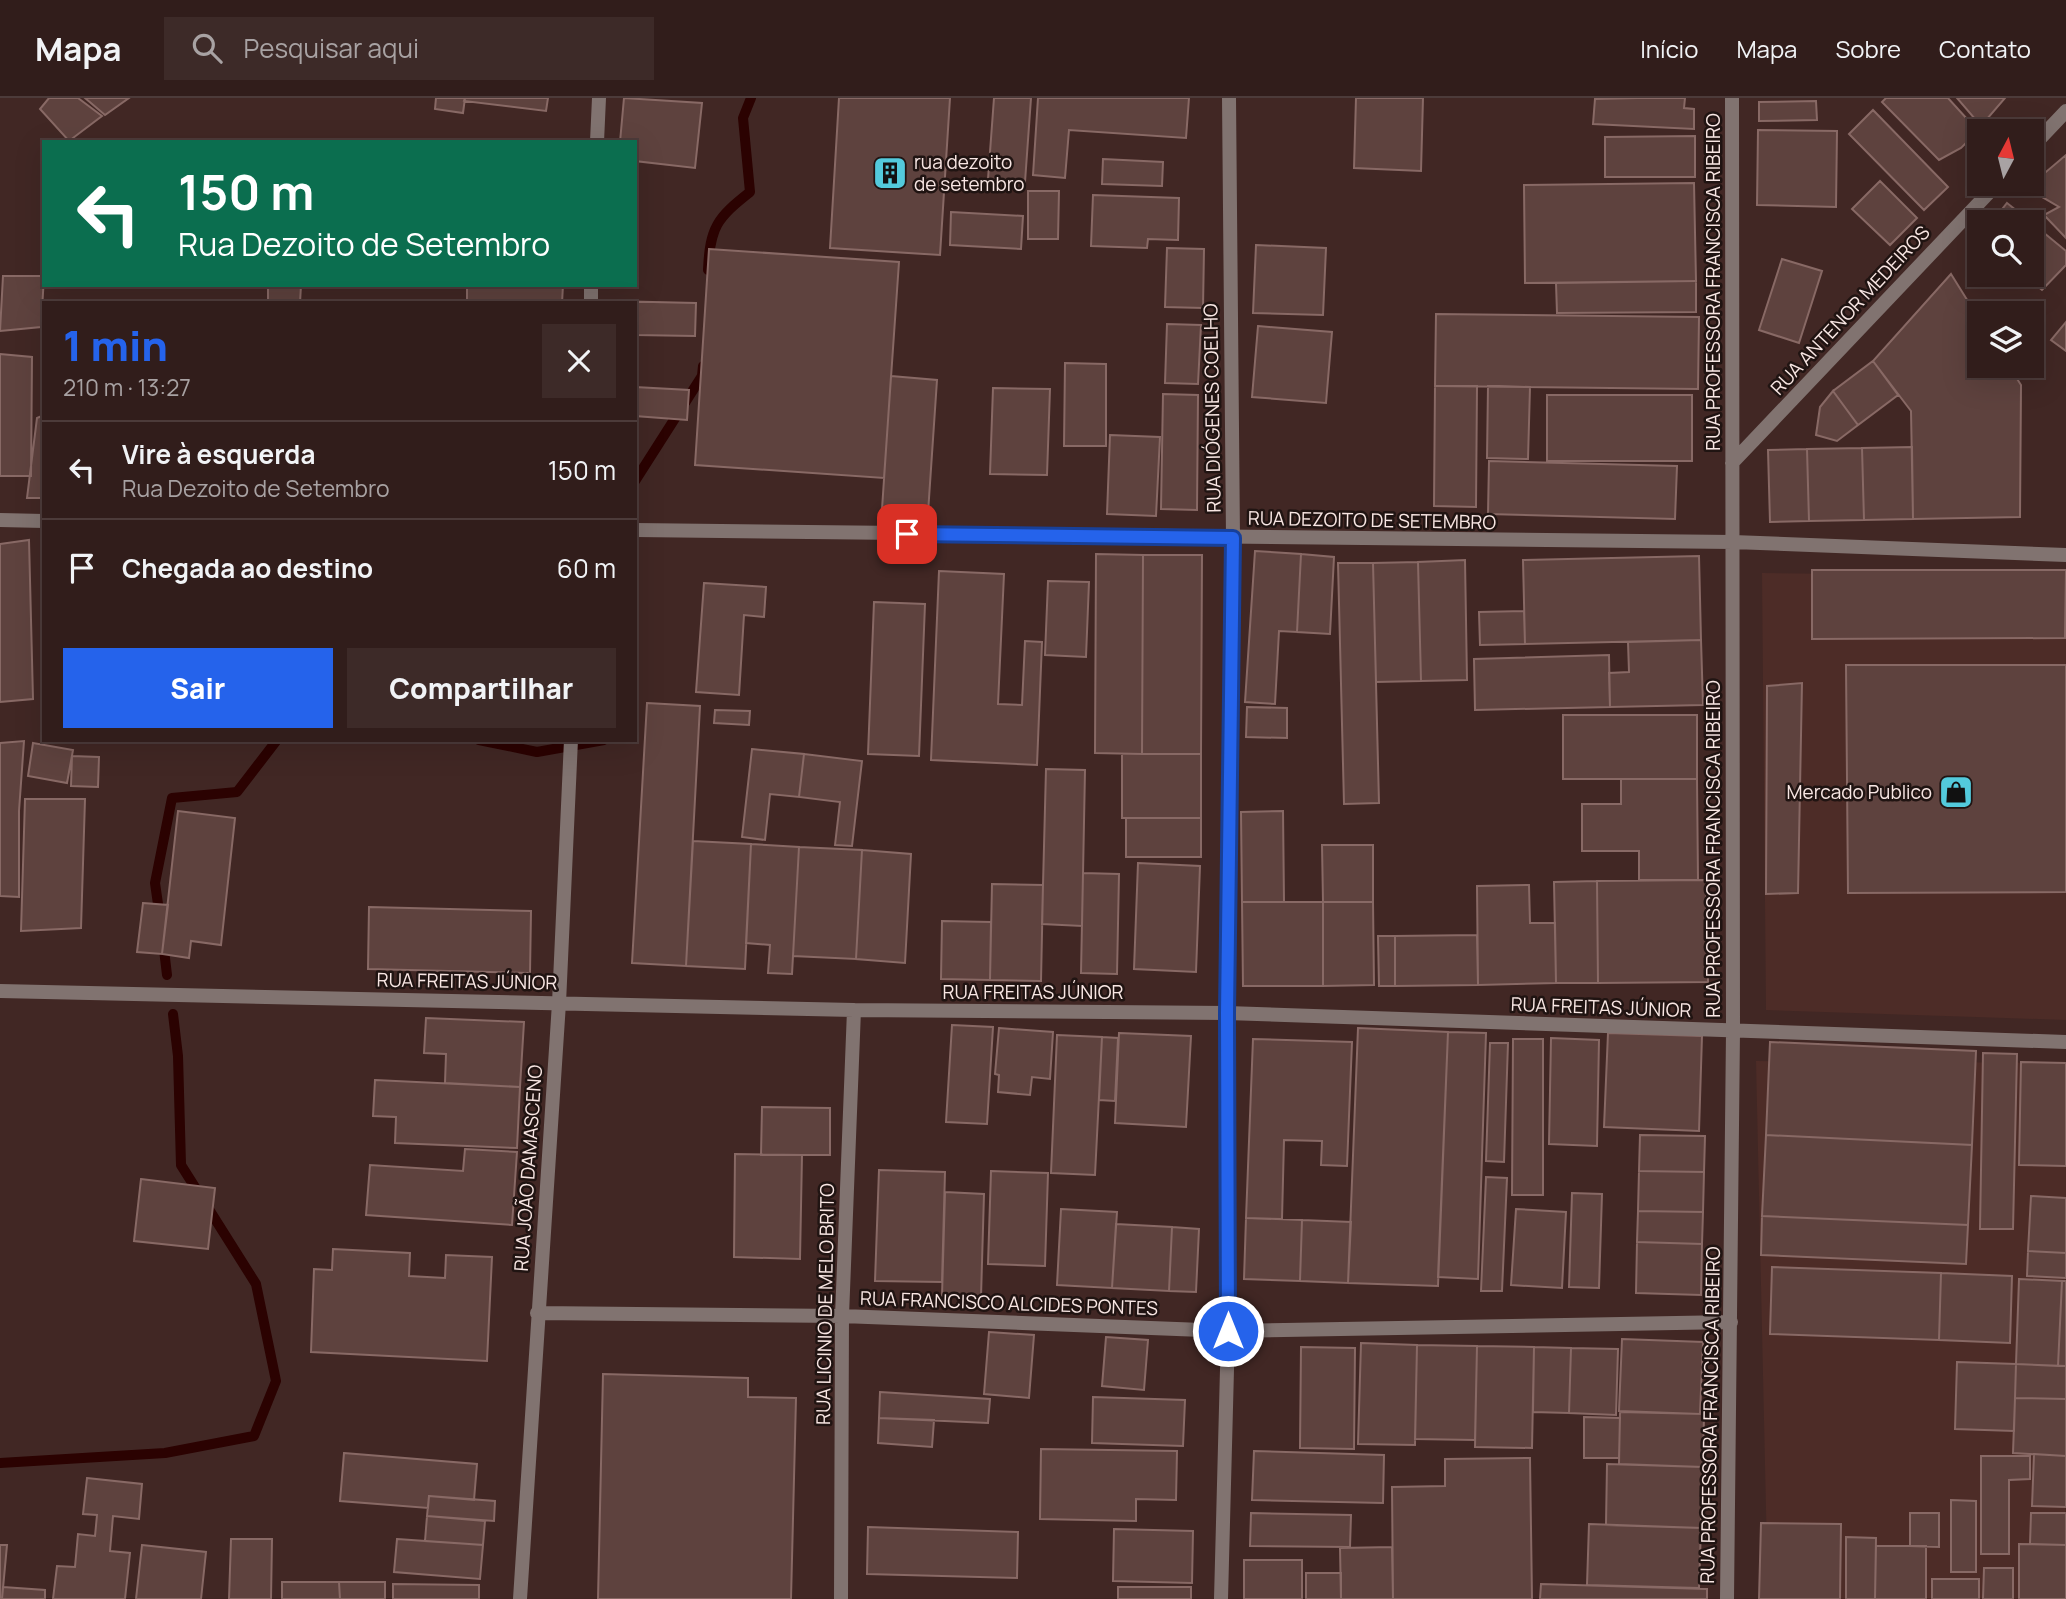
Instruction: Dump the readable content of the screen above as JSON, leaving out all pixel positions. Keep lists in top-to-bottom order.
{
  "streets": {
    "street": [
      "RUA PROFESSORA FRANCISCA RIBEIRO",
      "RUA ANTENOR MEDEIROS",
      "RUA DIÓGENES COELHO",
      "RUA DEZOITO DE SETEMBRO",
      "RUA FREITAS JÚNIOR",
      "RUA JOÃO DAMASCENO",
      "RUA FRANCISCO ALCIDES PONTES",
      "RUA LICINIO DE MELO BRITO"
    ]
  },
  "crossings": [
    ["RUA PROFESSORA FRANCISCA RIBEIRO", "RUA ANTENOR MEDEIROS"],
    ["RUA PROFESSORA FRANCISCA RIBEIRO", "RUA DEZOITO DE SETEMBRO"],
    ["RUA PROFESSORA FRANCISCA RIBEIRO", "RUA FREITAS JÚNIOR"],
    ["RUA PROFESSORA FRANCISCA RIBEIRO", "RUA FRANCISCO ALCIDES PONTES"],
    ["RUA DIÓGENES COELHO", "RUA DEZOITO DE SETEMBRO"],
    ["RUA DIÓGENES COELHO", "RUA FREITAS JÚNIOR"],
    ["RUA DIÓGENES COELHO", "RUA FRANCISCO ALCIDES PONTES"],
    ["RUA FREITAS JÚNIOR", "RUA JOÃO DAMASCENO"],
    ["RUA FREITAS JÚNIOR", "RUA LICINIO DE MELO BRITO"],
    ["RUA JOÃO DAMASCENO", "RUA FRANCISCO ALCIDES PONTES"],
    ["RUA FRANCISCO ALCIDES PONTES", "RUA LICINIO DE MELO BRITO"]
  ],
  "places": {
    "building": ["rua dezoito de setembro"],
    "shop": ["Mercado Publico"]
  },
  "north": "top",
  "page": {
    "header": "Mapa",
    "search": "Pesquisar aqui",
    "nav": [
      "Início",
      "Mapa",
      "Sobre",
      "Contato"
    ],
    "turn": ["150 m", "Rua Dezoito de Setembro"],
    "heading": ["1 min", "210 m · 13:27"],
    "list": [
      {
        "name": "Vire à esquerda",
        "note": "Rua Dezoito de Setembro",
        "value": "150 m"
      },
      {
        "name": "Chegada ao destino",
        "value": "60 m"
      }
    ],
    "buttons": ["Sair", "Compartilhar"]
  }
}
